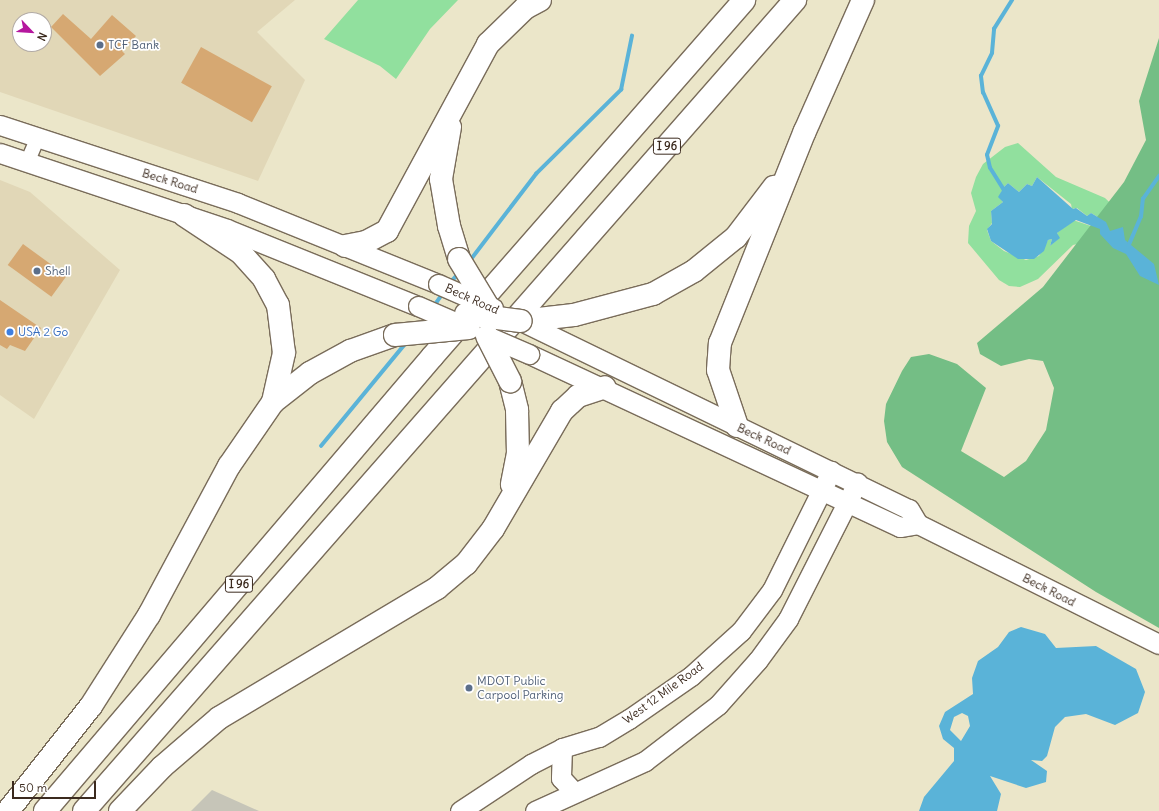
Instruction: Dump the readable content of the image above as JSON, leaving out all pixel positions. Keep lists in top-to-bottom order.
{
  "streets": {
    "highway": ["I 96"],
    "main road": ["Beck Road", "West 12 Mile Road"]
  },
  "crossings": [
    ["Beck Road", "West 12 Mile Road"]
  ],
  "places": [
    "TCF Bank",
    "Shell",
    "USA 2 Go",
    "MDOT Public Carpool Parking"
  ],
  "scale_bar": "50 m",
  "north": "bottom right"
}
